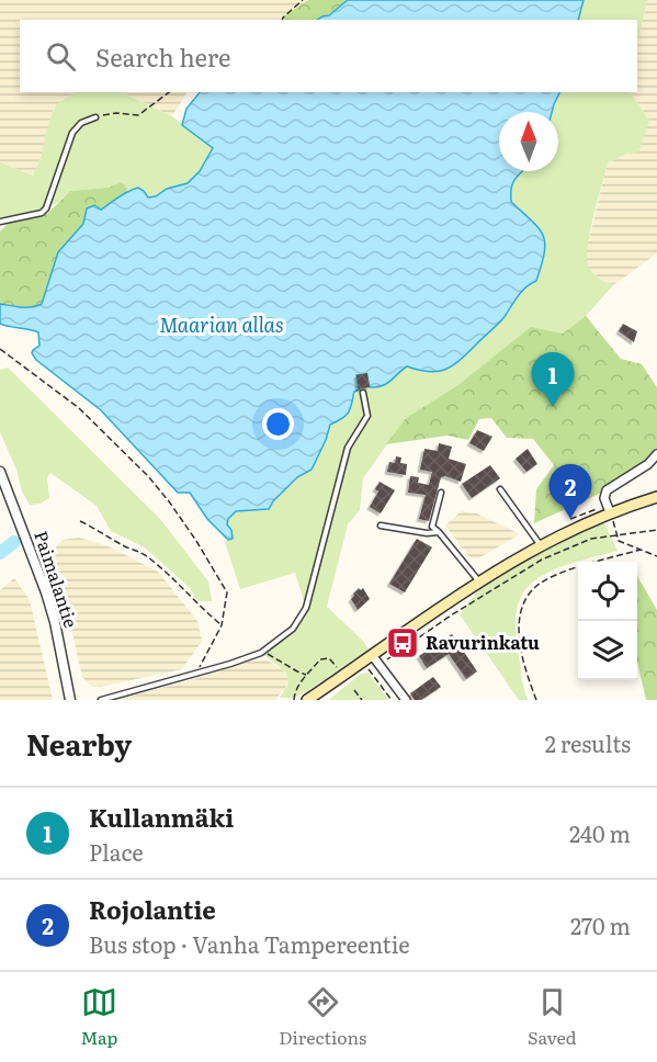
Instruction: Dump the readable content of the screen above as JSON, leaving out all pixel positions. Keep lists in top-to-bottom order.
{
  "streets": {
    "street": ["Paimalantie"]
  },
  "water": ["Maarian allas"],
  "places": {
    "bus stop": ["Ravurinkatu"]
  },
  "north": "top",
  "page": {
    "search": "Search here",
    "pins": ["1", "2"],
    "heading": ["Nearby", "2 results"],
    "list": [
      {
        "mark": "1",
        "name": "Kullanmäki",
        "note": "Place",
        "value": "240 m"
      },
      {
        "mark": "2",
        "name": "Rojolantie",
        "note": "Bus stop · Vanha Tampereentie",
        "value": "270 m"
      }
    ],
    "nav": ["Map", "Directions", "Saved"]
  }
}
